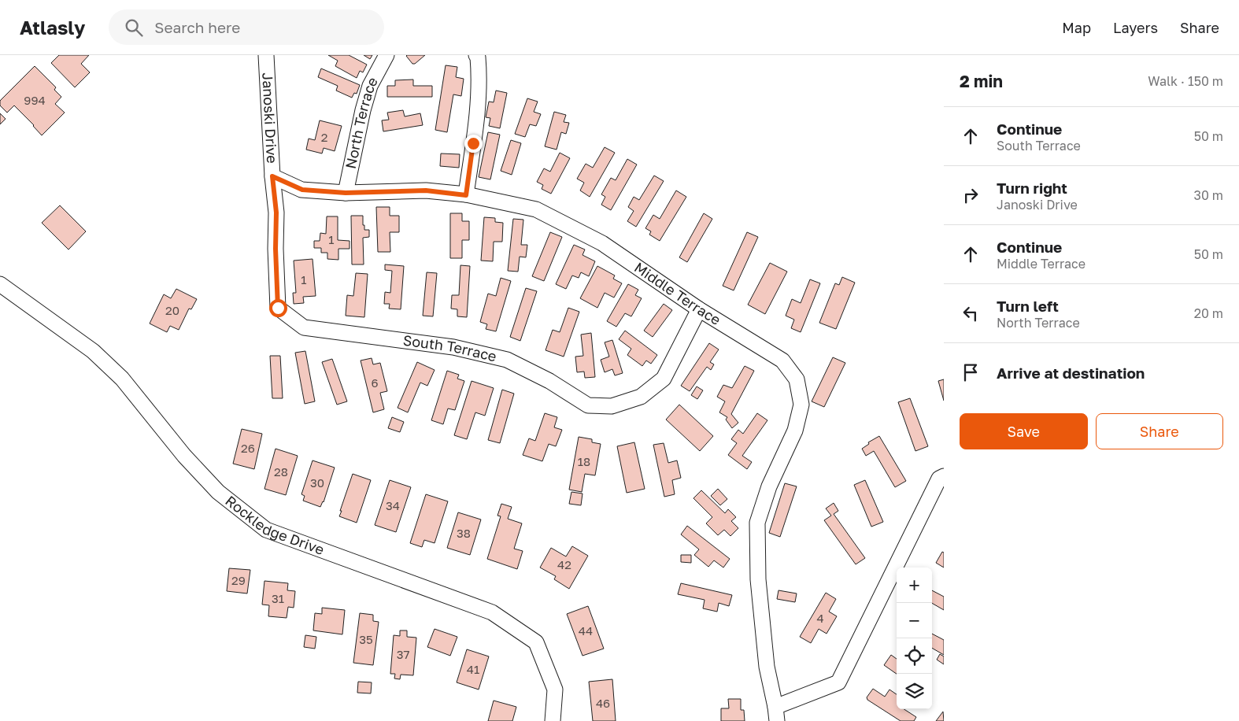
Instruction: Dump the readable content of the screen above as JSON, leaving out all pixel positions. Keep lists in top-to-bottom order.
{
  "streets": {
    "street": [
      "Janoski Drive",
      "North Terrace",
      "Middle Terrace",
      "South Terrace",
      "Rockledge Drive"
    ]
  },
  "crossings": [
    ["Janoski Drive", "North Terrace"],
    ["Janoski Drive", "Middle Terrace"],
    ["Janoski Drive", "South Terrace"],
    ["North Terrace", "Middle Terrace"],
    ["Middle Terrace", "South Terrace"]
  ],
  "house_numbers": [
    "994",
    "2",
    "1",
    "1",
    "20",
    "6",
    "26",
    "18",
    "28",
    "30",
    "34",
    "38",
    "42",
    "29",
    "31",
    "4",
    "44",
    "35",
    "37",
    "41",
    "46"
  ],
  "page": {
    "header": "Atlasly",
    "search": "Search here",
    "nav": ["Map", "Layers", "Share"],
    "heading": ["2 min", "Walk · 150 m"],
    "list": [
      ["Continue", "South Terrace", "50 m"],
      ["Turn right", "Janoski Drive", "30 m"],
      ["Continue", "Middle Terrace", "50 m"],
      ["Turn left", "North Terrace", "20 m"],
      "Arrive at destination"
    ],
    "buttons": ["Save", "Share"],
    "map_buttons": ["+", "−"]
  }
}
